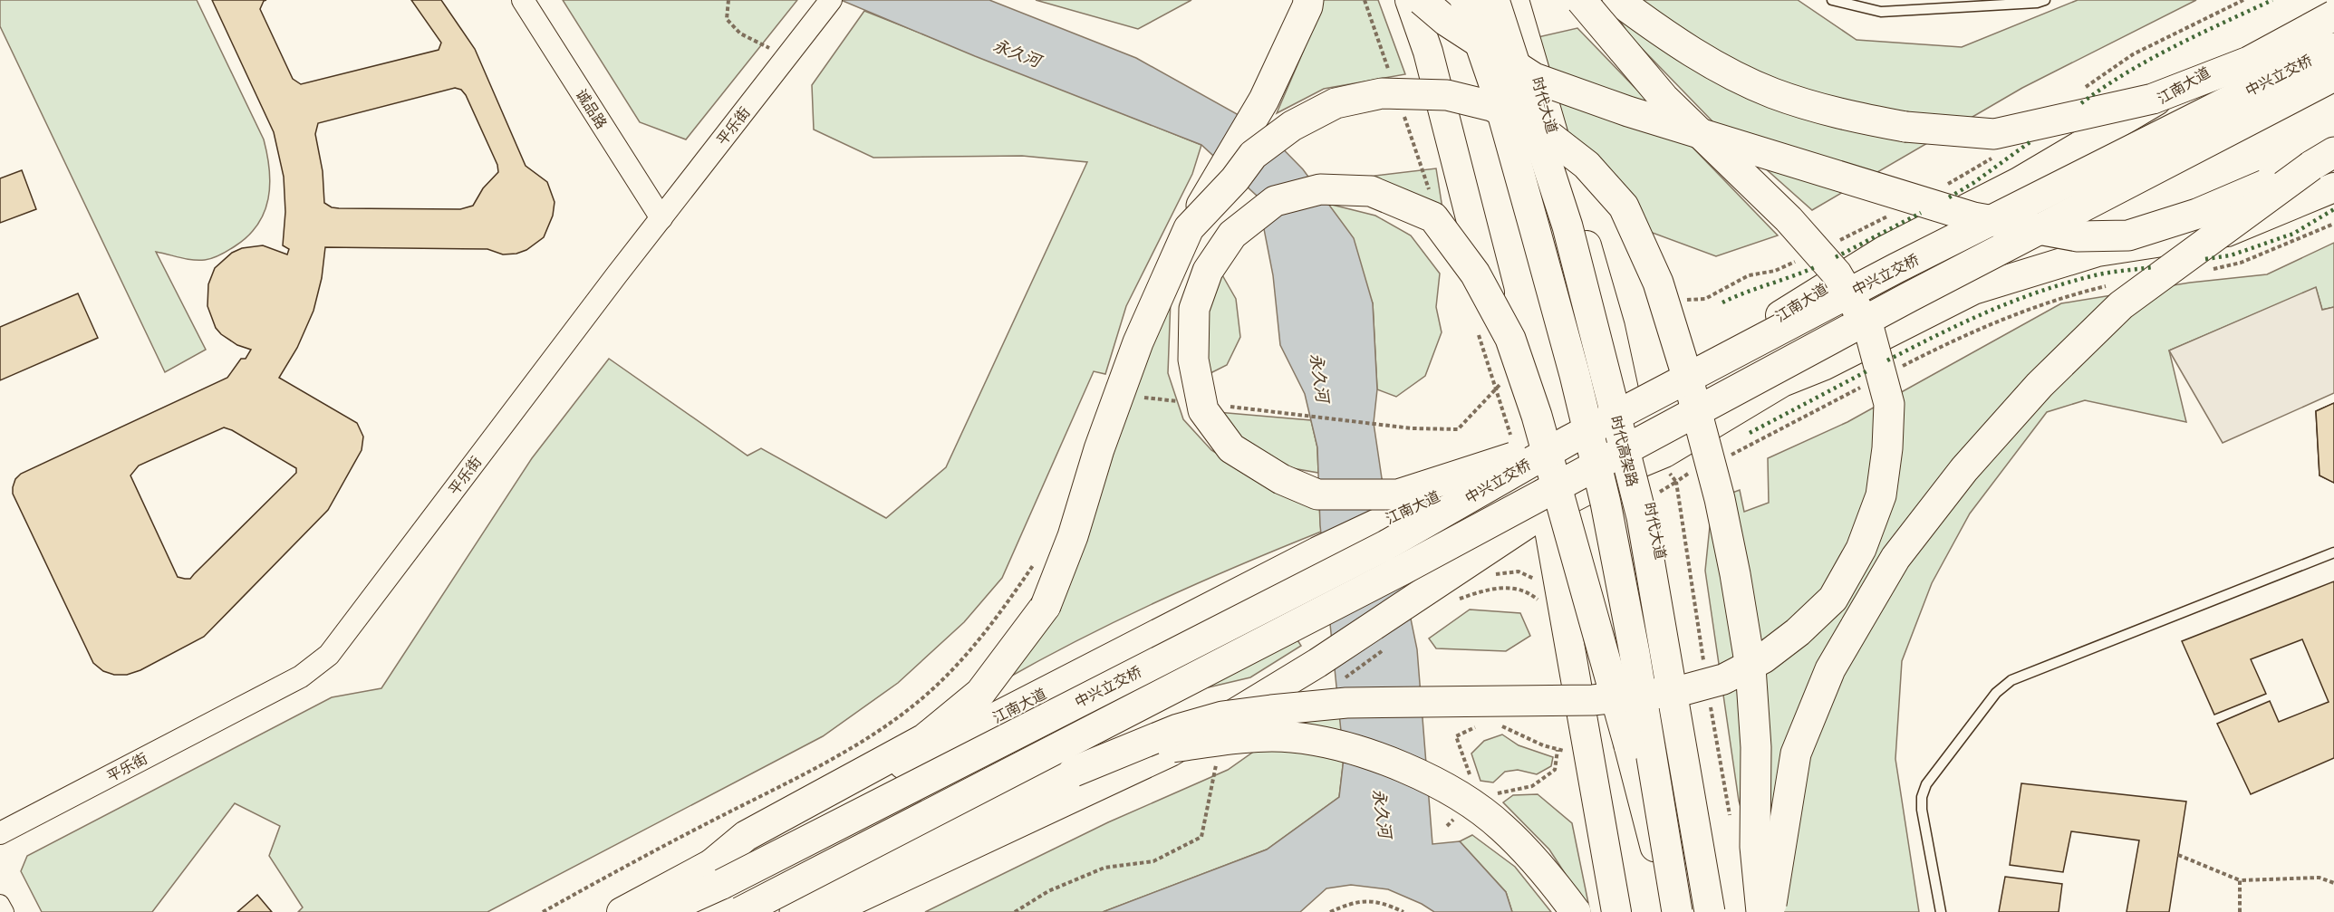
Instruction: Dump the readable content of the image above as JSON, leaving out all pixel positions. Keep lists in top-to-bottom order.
{
  "streets": {
    "highway": ["中兴立交桥", "时代高架路"],
    "main road": ["江南大道", "时代大道"],
    "street": ["诚品路", "平乐街"]
  },
  "crossings": [
    ["中兴立交桥", "江南大道"],
    ["江南大道", "时代大道"],
    ["诚品路", "平乐街"]
  ],
  "water": ["永久河"]
}
